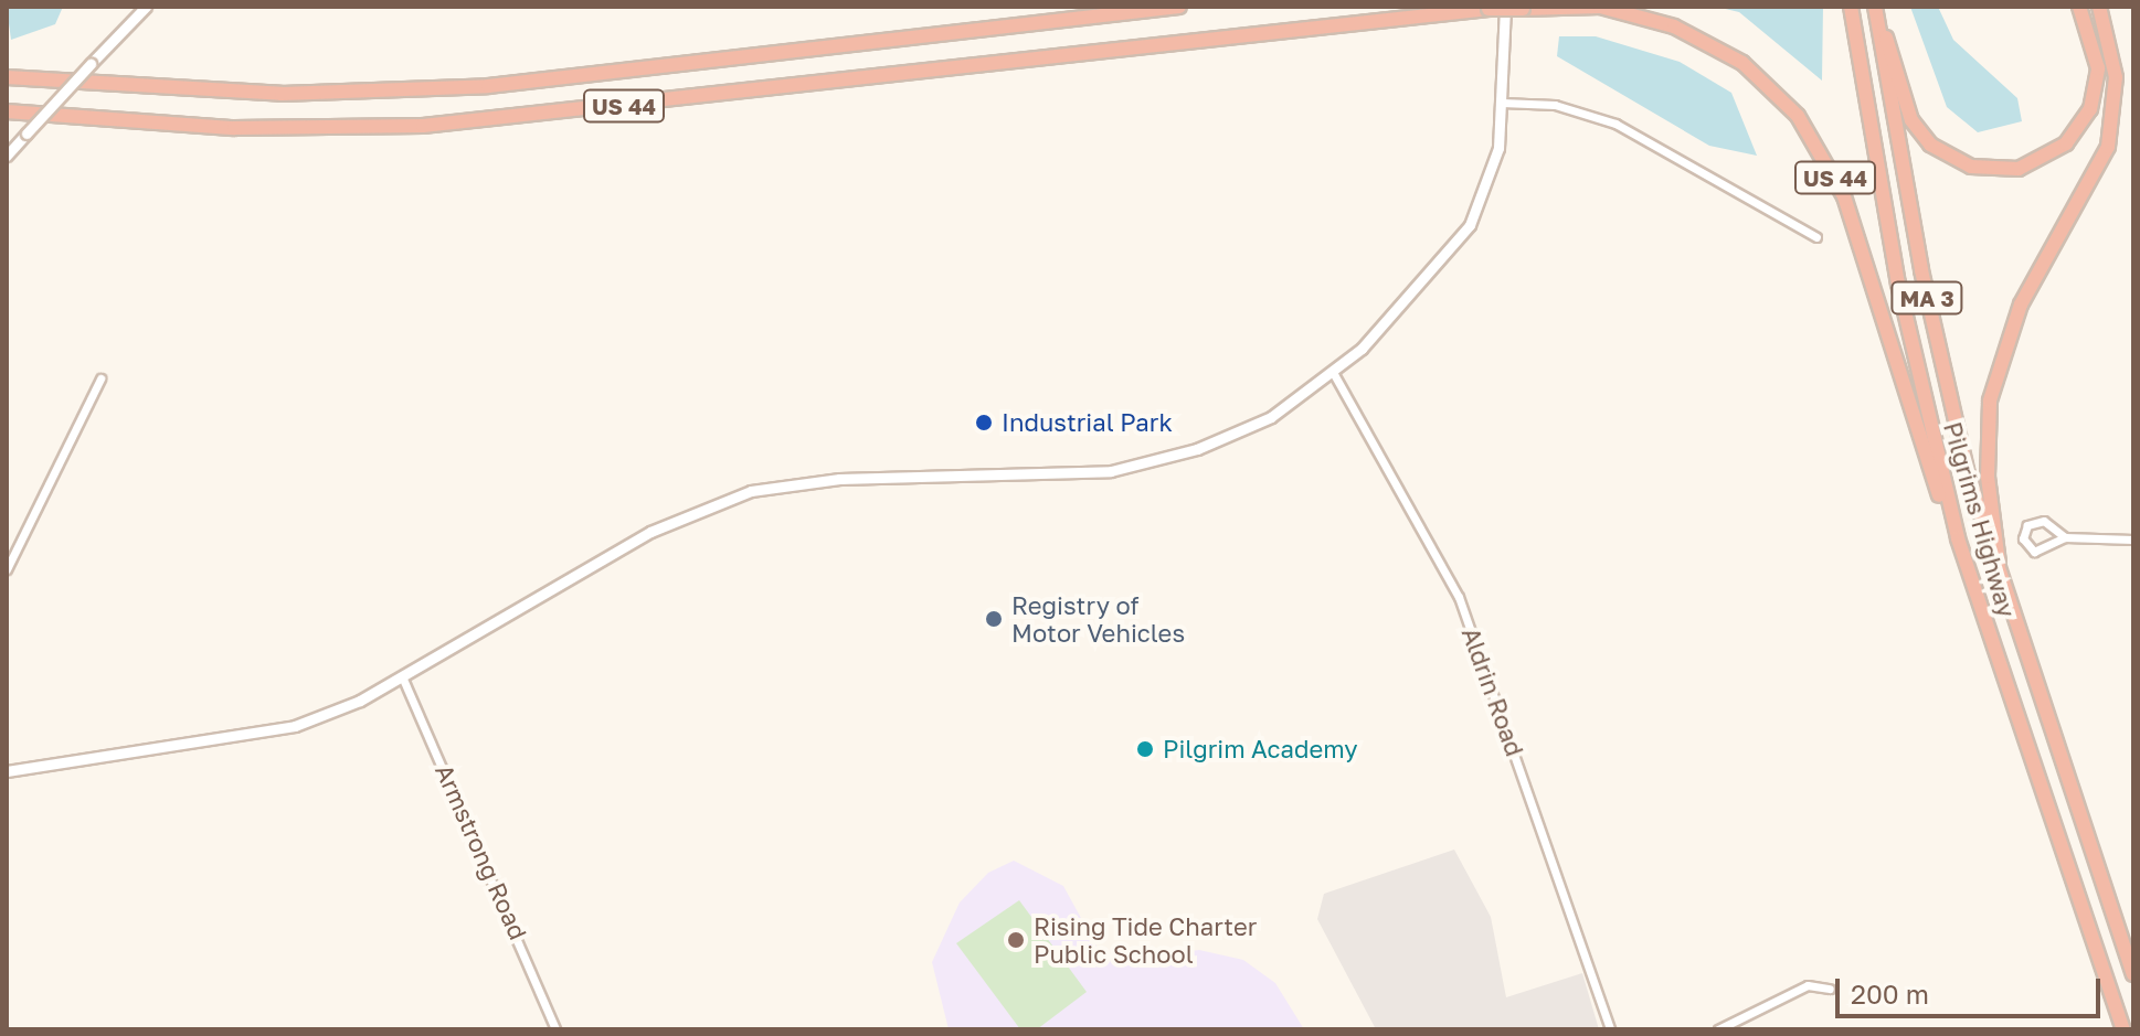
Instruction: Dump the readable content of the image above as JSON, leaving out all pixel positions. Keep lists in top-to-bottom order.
{
  "streets": {
    "highway": ["US 44", "MA 3", "Pilgrims Highway"],
    "street": ["Aldrin Road", "Armstrong Road"]
  },
  "crossings": [
    ["US 44", "Pilgrims Highway"]
  ],
  "places": [
    "Industrial Park",
    "Registry of Motor Vehicles",
    "Pilgrim Academy",
    "Rising Tide Charter Public School"
  ],
  "scale_bar": "200 m"
}
